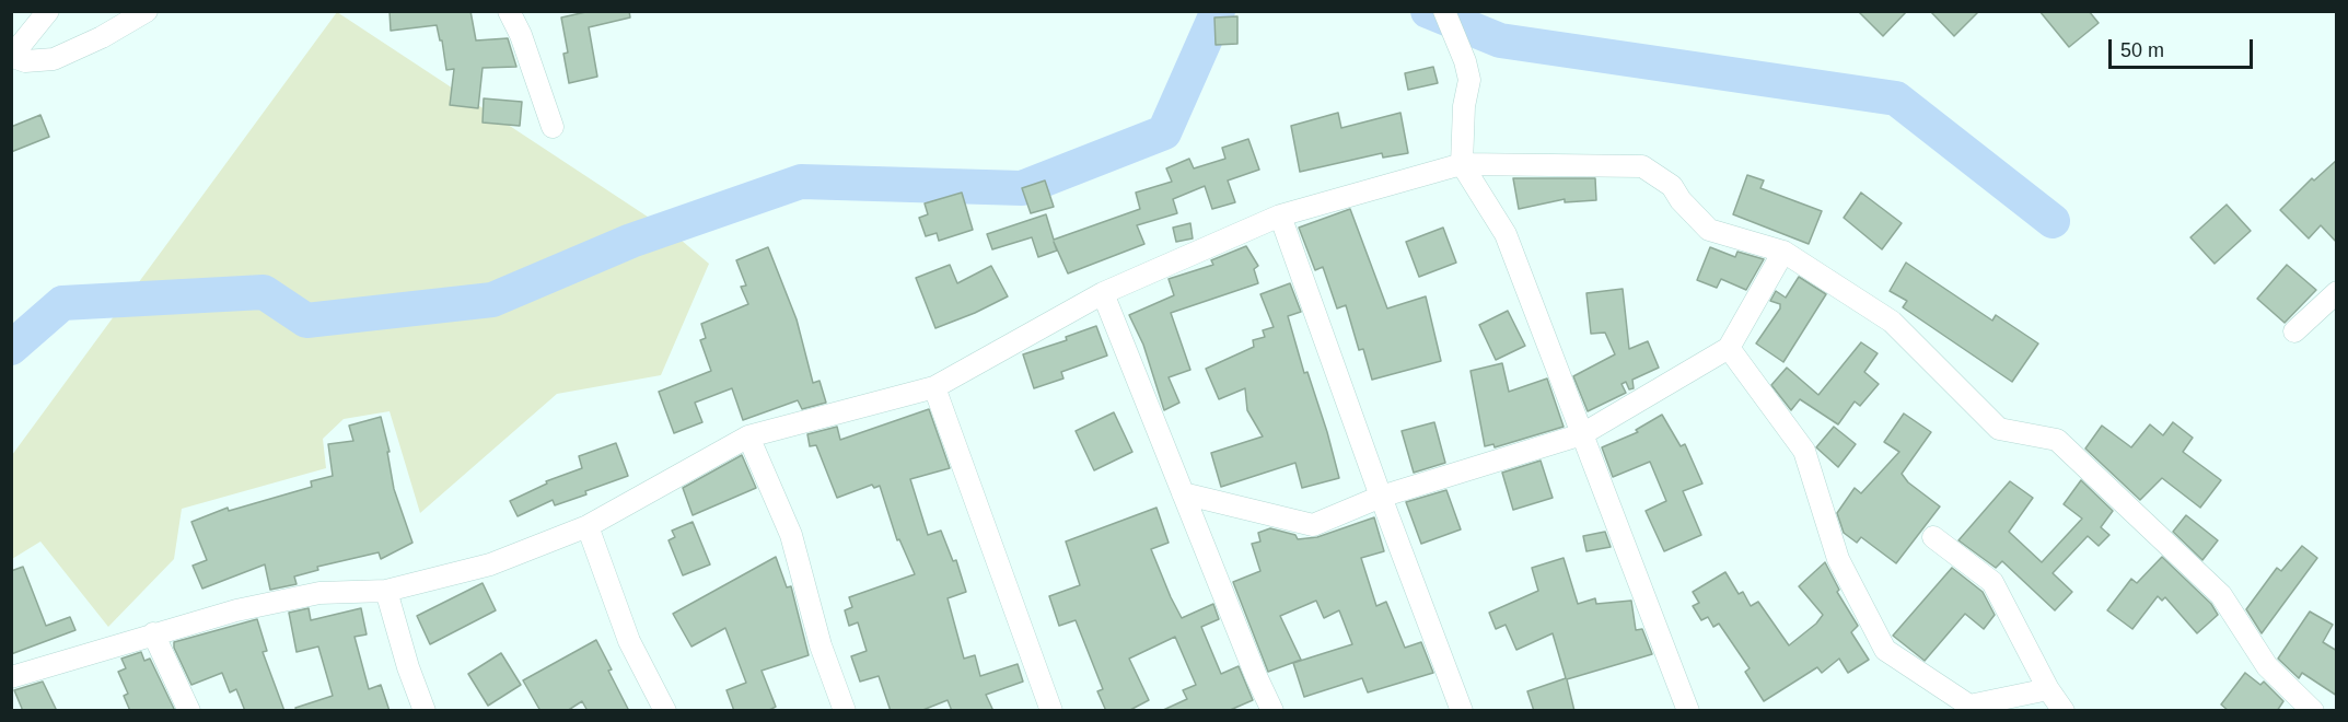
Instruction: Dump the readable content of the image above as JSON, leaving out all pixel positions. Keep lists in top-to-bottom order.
{
  "scale_bar": "50 m"
}
